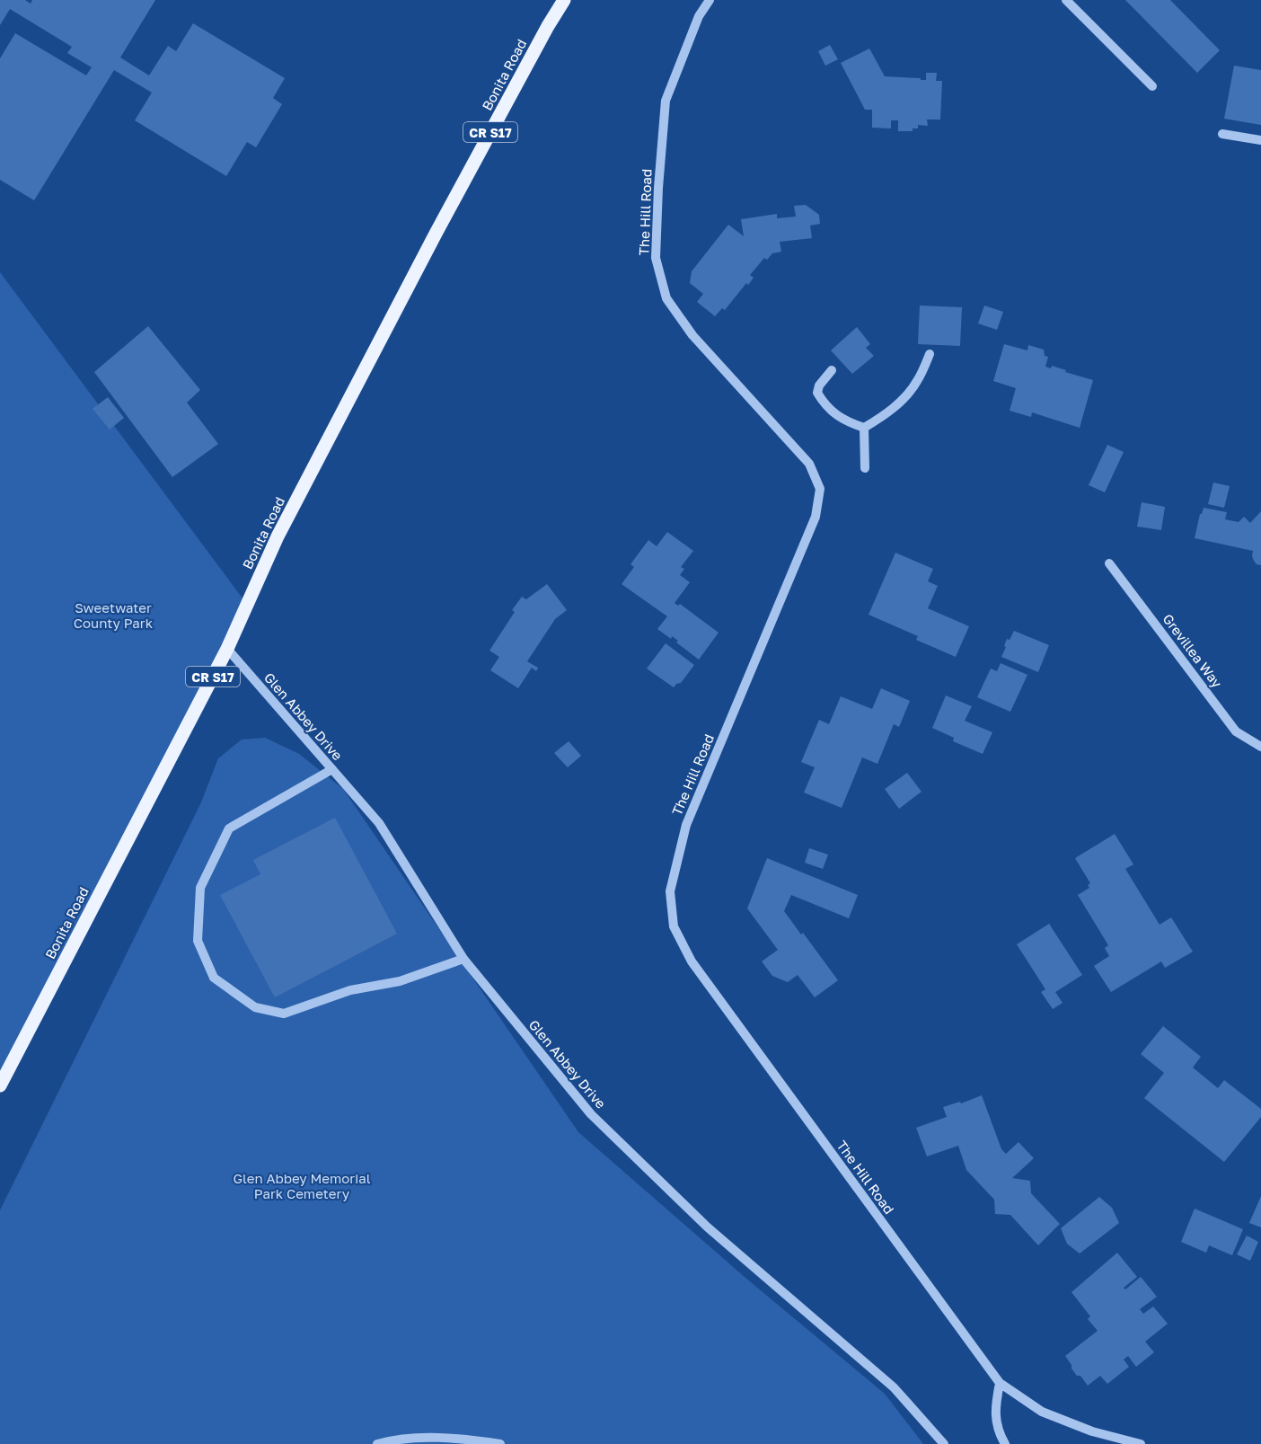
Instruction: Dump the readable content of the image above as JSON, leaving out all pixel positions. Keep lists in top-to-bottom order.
{
  "streets": {
    "main road": ["Bonita Road", "CR S17"],
    "street": ["The Hill Road", "Grevillea Way", "Glen Abbey Drive"]
  },
  "crossings": [
    ["Bonita Road", "Glen Abbey Drive"]
  ],
  "parks": ["Sweetwater County Park", "Glen Abbey Memorial Park Cemetery"]
}
